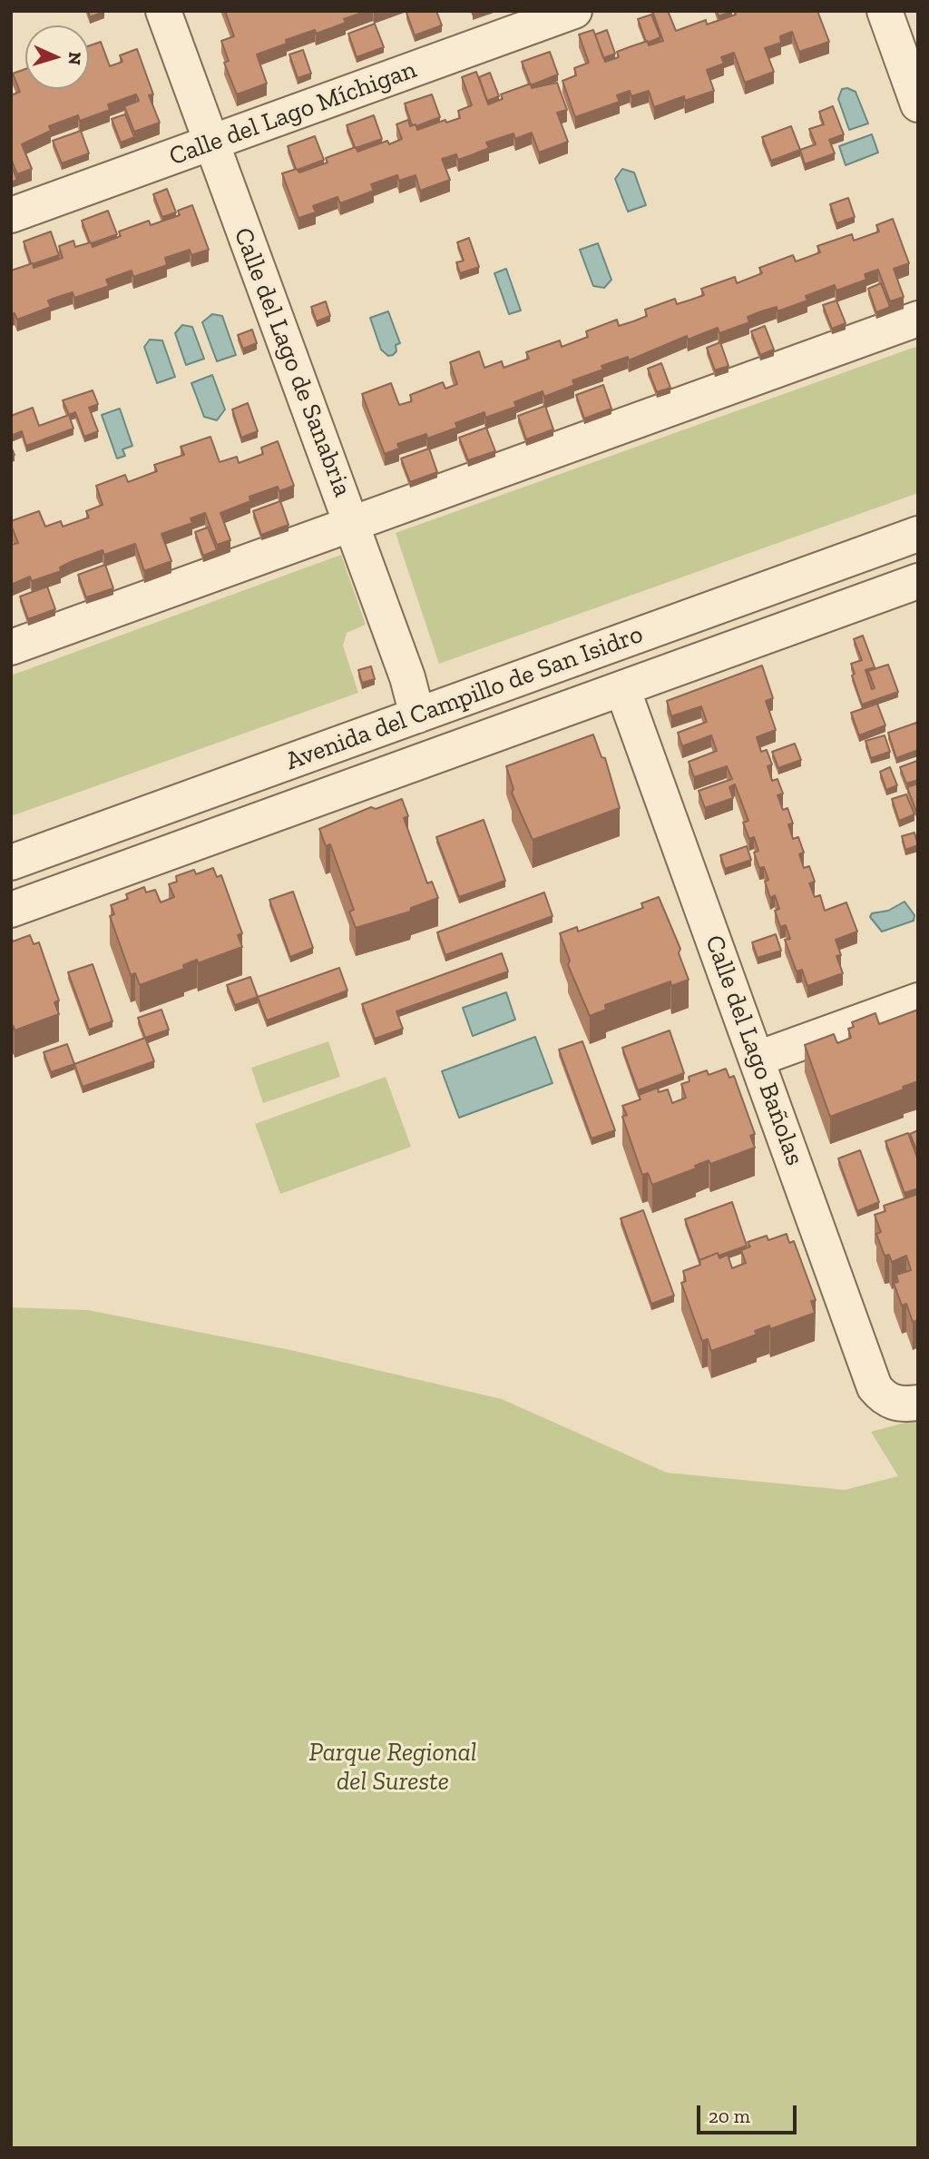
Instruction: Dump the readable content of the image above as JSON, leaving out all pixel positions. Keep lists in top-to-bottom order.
{
  "streets": {
    "street": [
      "Calle del Lago Míchigan",
      "Calle del Lago de Sanabria",
      "Avenida del Campillo de San Isidro",
      "Calle del Lago Bañolas"
    ]
  },
  "crossings": [
    ["Calle del Lago Míchigan", "Calle del Lago de Sanabria"],
    ["Calle del Lago de Sanabria", "Avenida del Campillo de San Isidro"],
    ["Avenida del Campillo de San Isidro", "Calle del Lago Bañolas"]
  ],
  "parks": ["Parque Regional del Sureste"],
  "scale_bar": "20 m",
  "north": "right"
}
